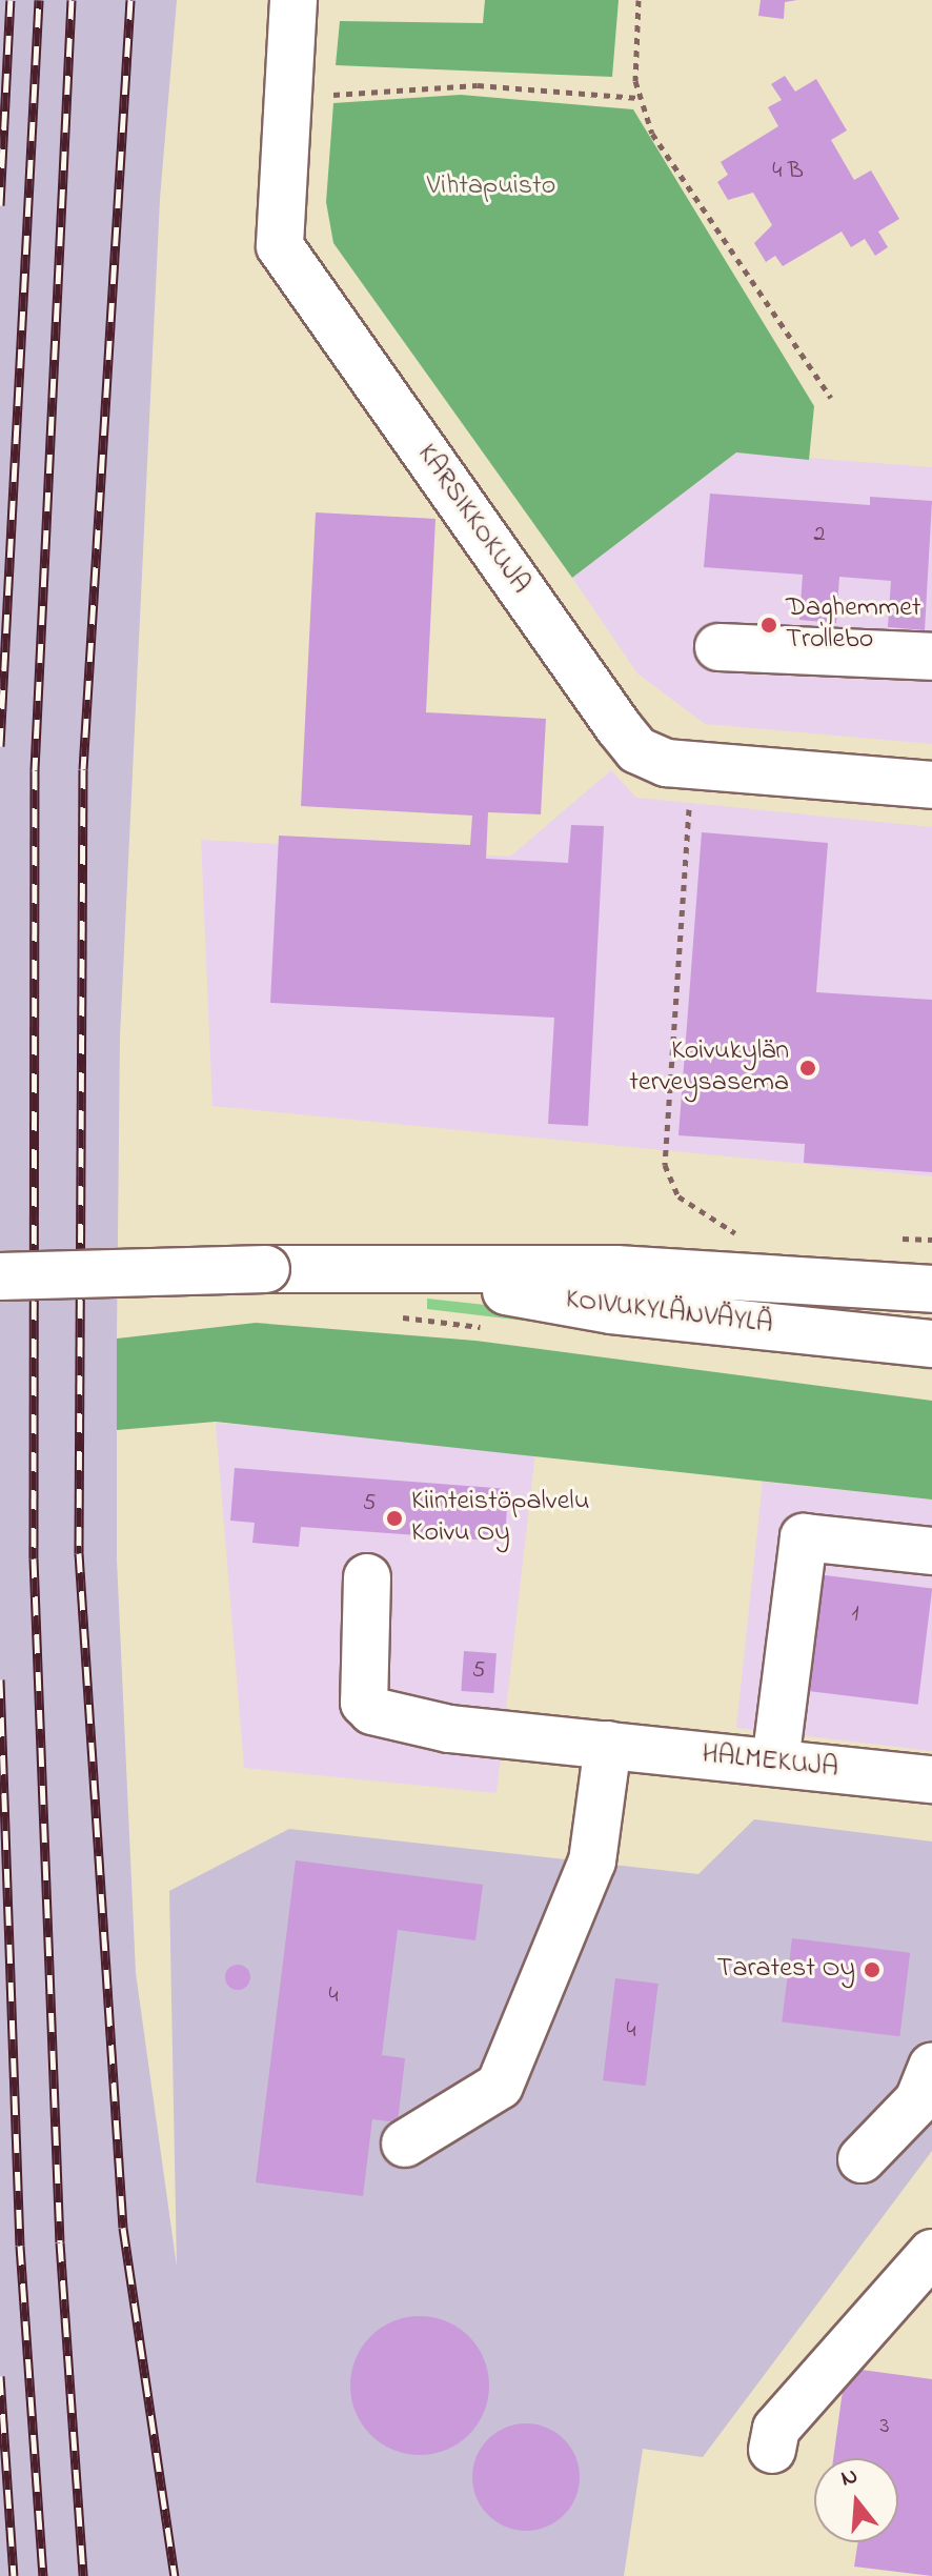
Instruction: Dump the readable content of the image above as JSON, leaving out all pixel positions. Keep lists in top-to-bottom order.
{
  "streets": {
    "street": ["KARSIKKOKUJA", "KOIVUKYLÄNVÄYLÄ", "HALMEKUJA"]
  },
  "parks": ["Vihtapuisto"],
  "places": [
    "Daghemmet Trollebo",
    "Koivukylän terveysasema",
    "Kiinteistöpalvelu Koivu Oy",
    "Taratest Oy"
  ],
  "house_numbers": [
    "4 B",
    "2",
    "5",
    "1",
    "5",
    "4",
    "4",
    "3"
  ],
  "north": "top"
}
